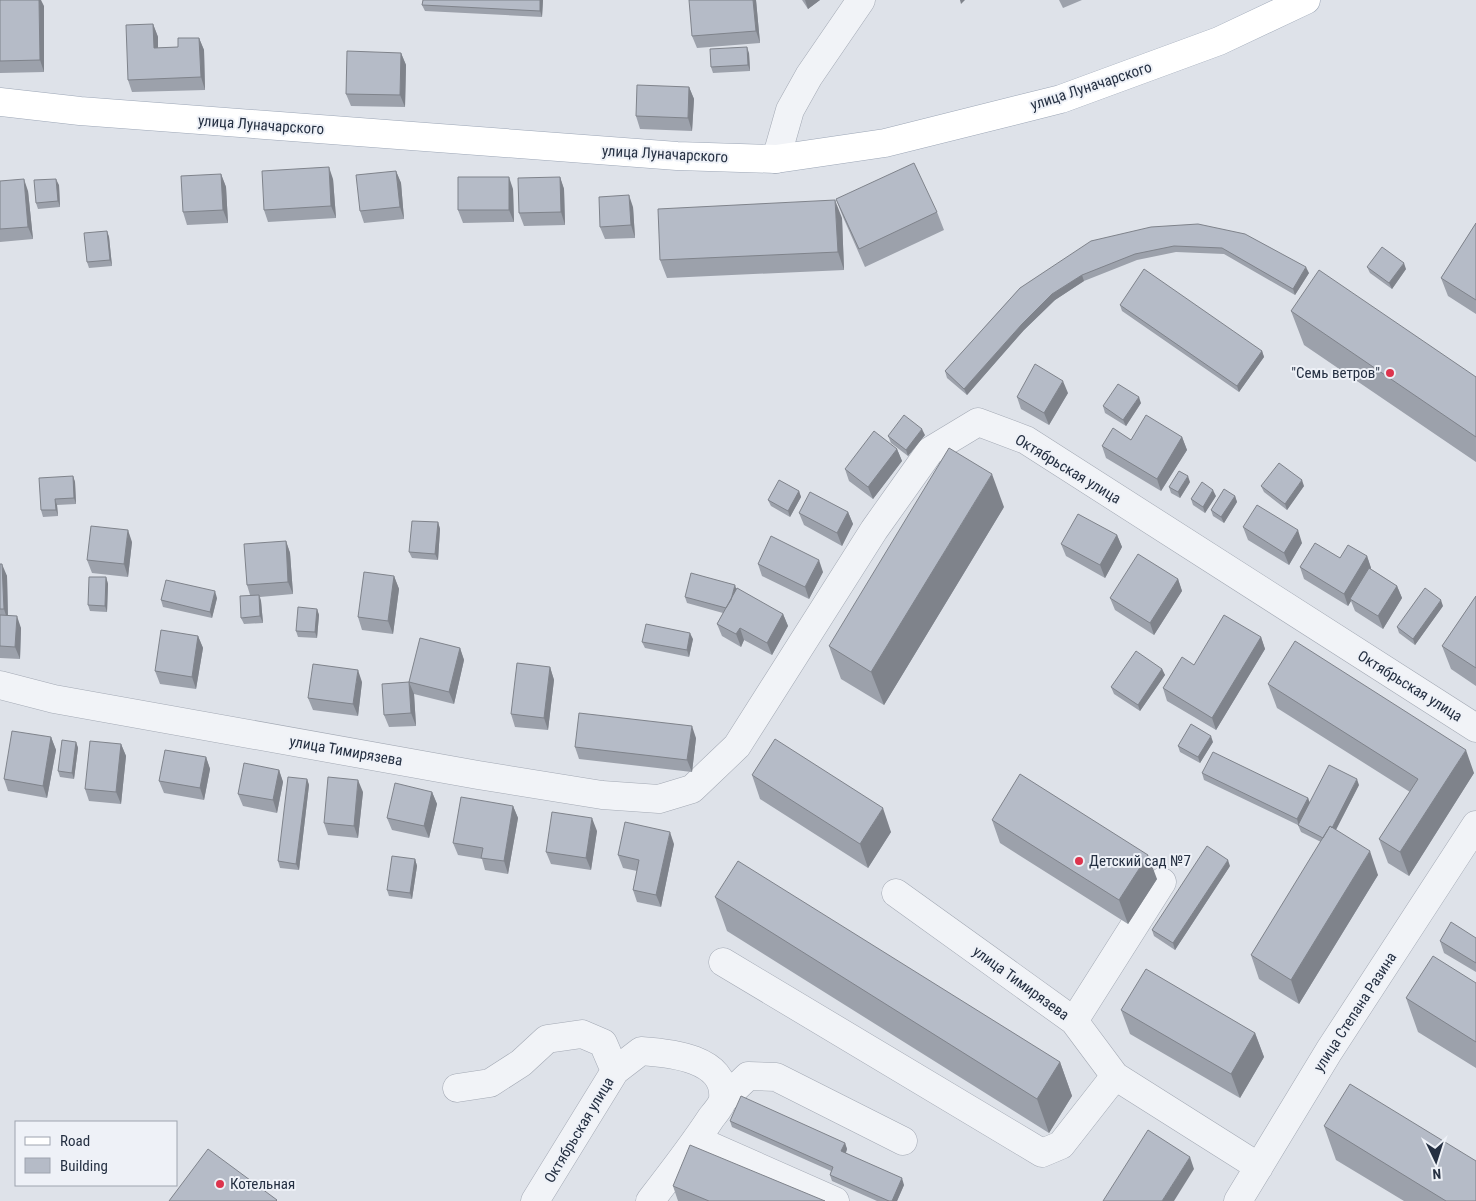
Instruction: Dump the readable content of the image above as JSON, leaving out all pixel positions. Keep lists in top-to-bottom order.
{
  "streets": {
    "main road": ["улица Луначарского"],
    "street": ["Октябрьская улица", "улица Тимирязева", "улица Степана Разина"]
  },
  "crossings": [
    ["Октябрьская улица", "улица Тимирязева"],
    ["улица Тимирязева", "улица Степана Разина"]
  ],
  "places": ["\"Семь ветров\"", "Детский сад №7", "Котельная"],
  "legend": ["Road", "Building"],
  "north": "bottom"
}
